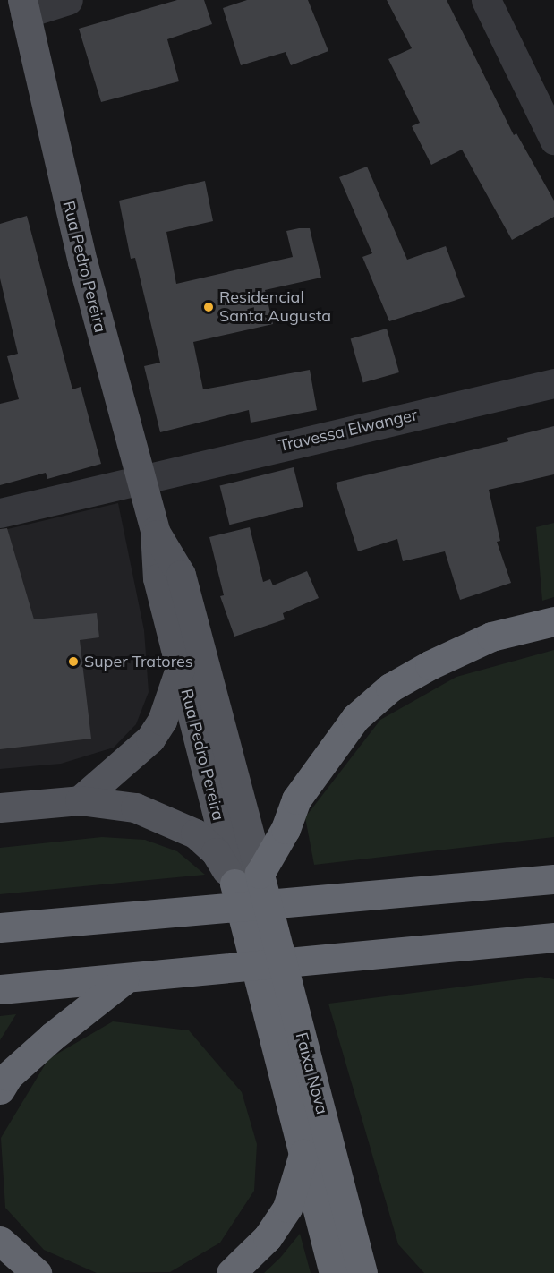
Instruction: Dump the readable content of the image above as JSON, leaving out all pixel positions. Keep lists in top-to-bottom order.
{
  "streets": {
    "highway": ["Faixa Nova"],
    "main road": ["Rua Pedro Pereira"],
    "street": ["Travessa Elwanger"]
  },
  "crossings": [
    ["Rua Pedro Pereira", "Travessa Elwanger"],
    ["Rua Pedro Pereira", "Faixa Nova"]
  ],
  "places": ["Residencial Santa Augusta", "Super Tratores"]
}
